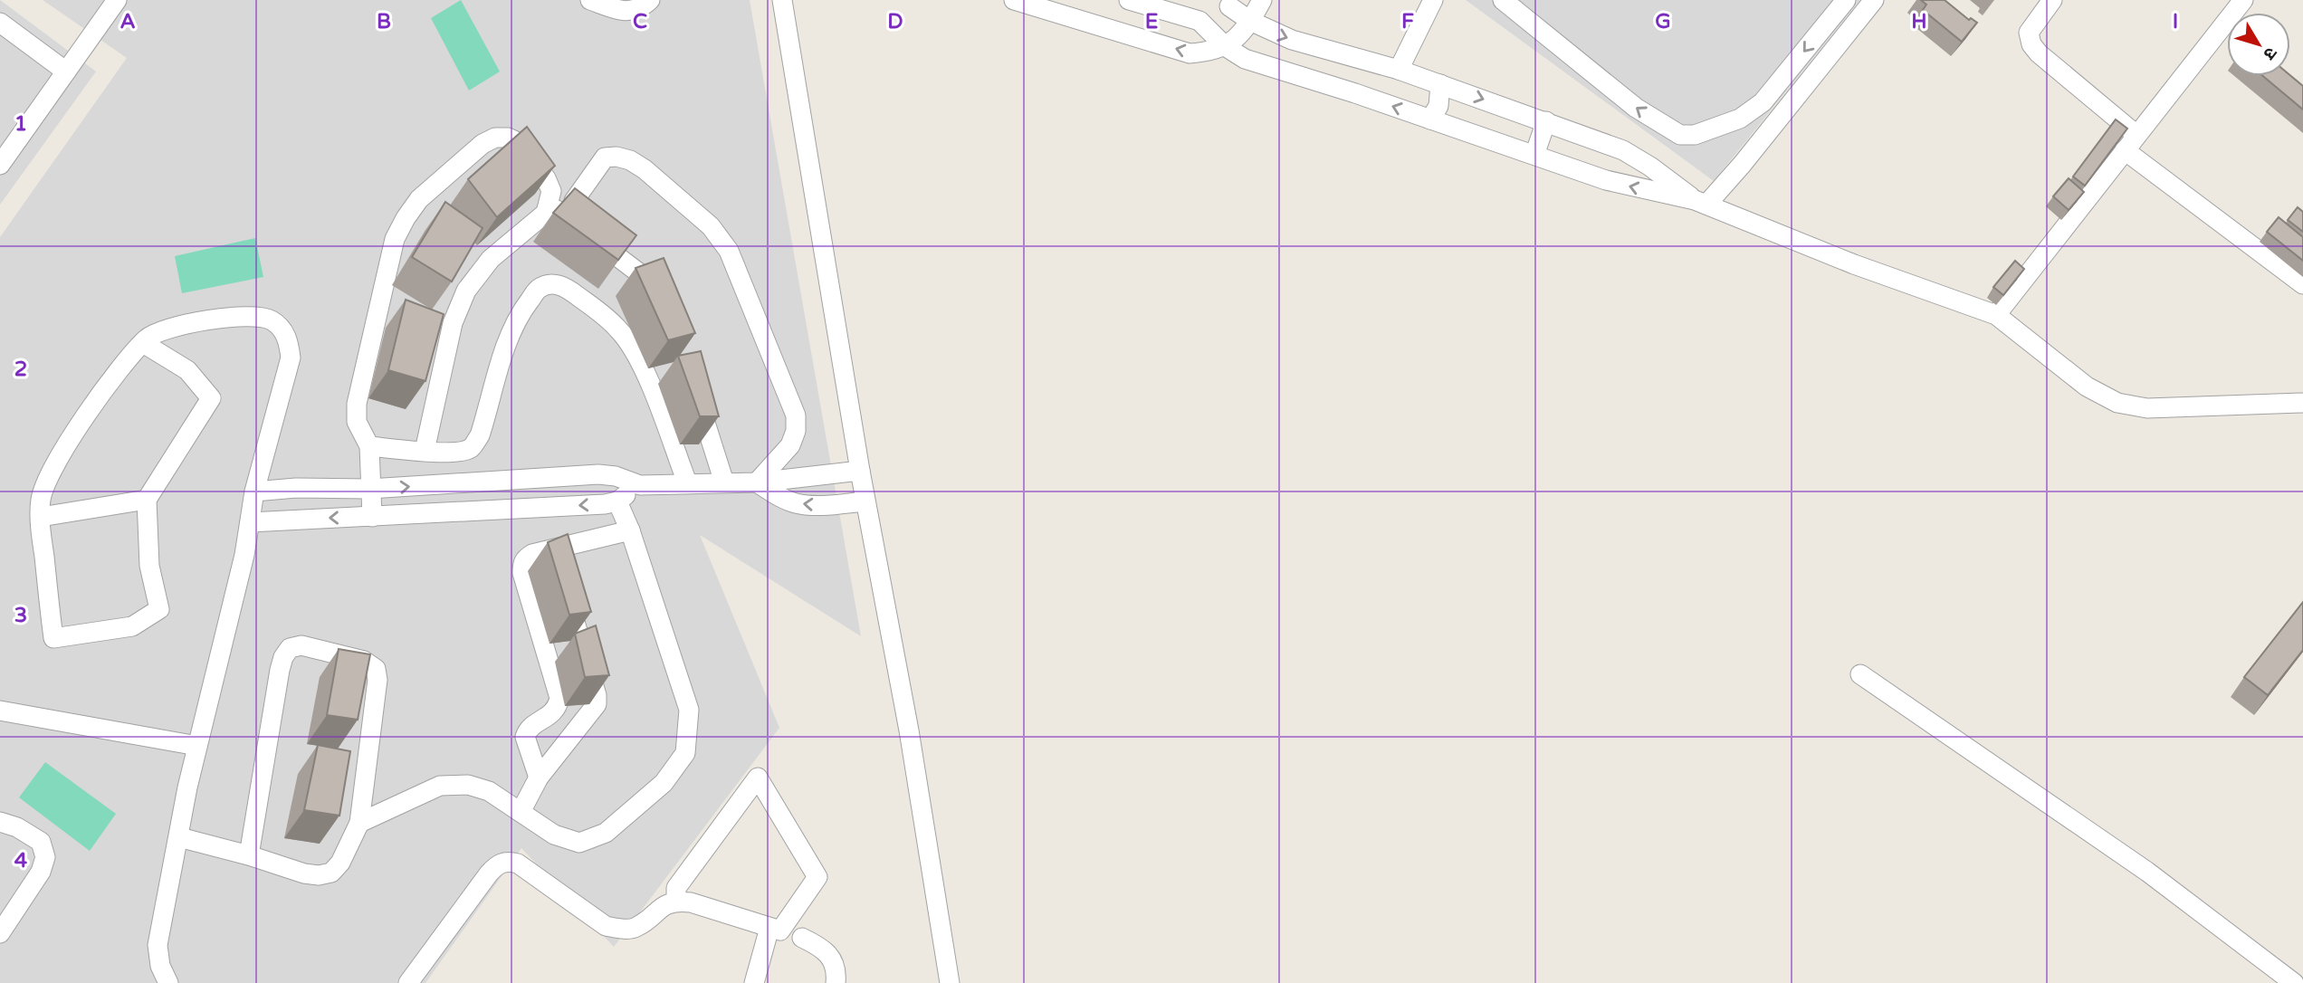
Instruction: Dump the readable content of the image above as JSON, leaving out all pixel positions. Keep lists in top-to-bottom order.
{
  "north": "bottom right",
  "grid": {
    "columns": [
      "A",
      "B",
      "C",
      "D",
      "E",
      "F",
      "G",
      "H",
      "I"
    ],
    "rows": [
      "1",
      "2",
      "3",
      "4"
    ]
  }
}
